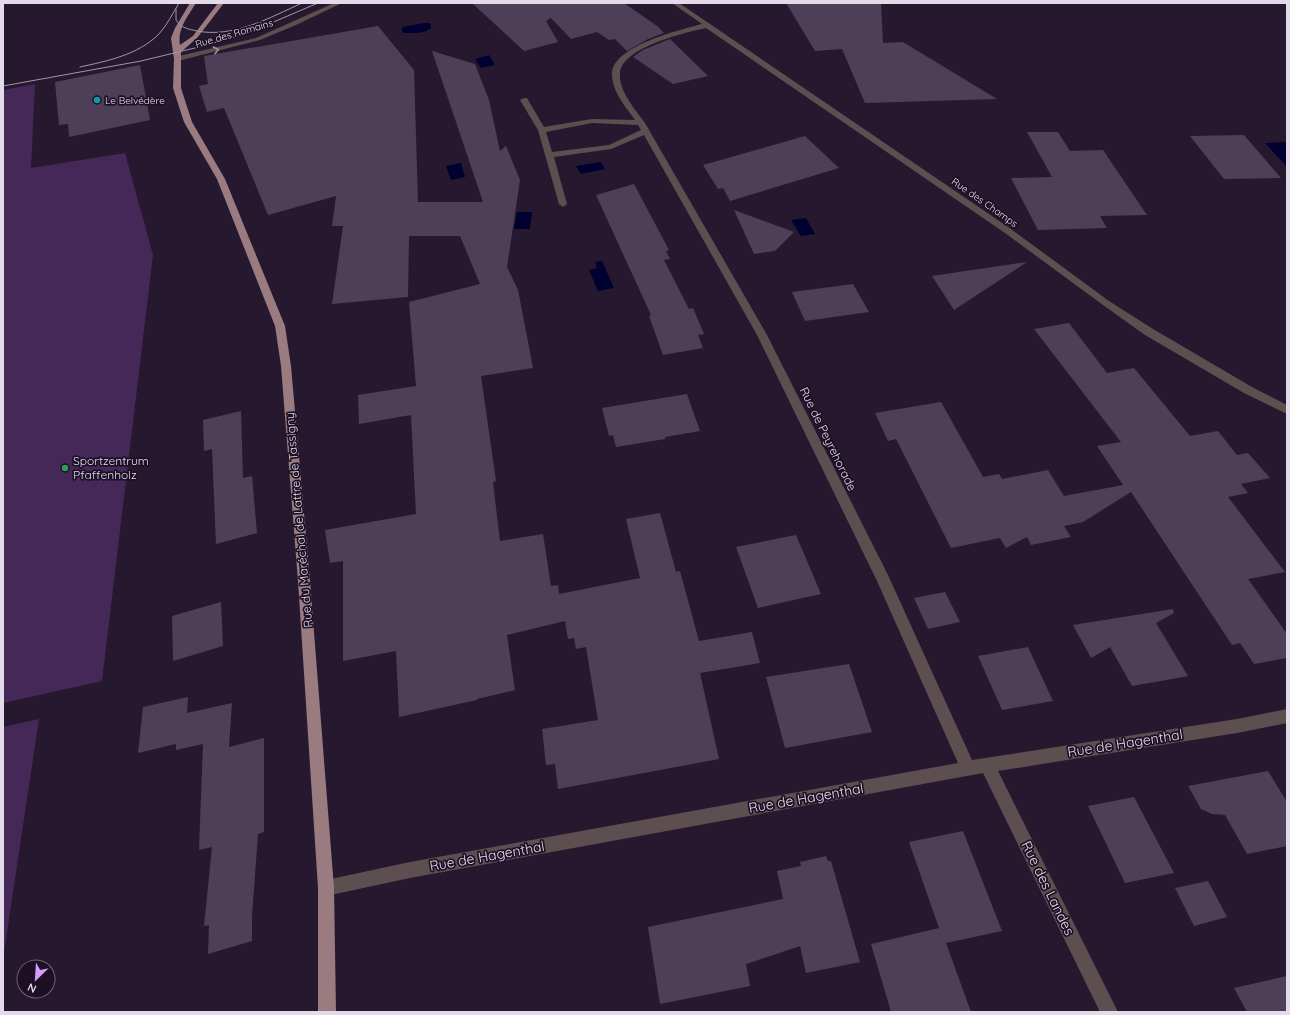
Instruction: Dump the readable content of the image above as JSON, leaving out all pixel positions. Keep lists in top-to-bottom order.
{
  "streets": {
    "main road": ["Rue du Maréchal de Lattre de Tassigny"],
    "street": [
      "Rue des Romains",
      "Rue des Champs",
      "Rue de Peyrehorade",
      "Rue de Hagenthal",
      "Rue des Landes"
    ]
  },
  "crossings": [
    ["Rue des Romains", "Rue du Maréchal de Lattre de Tassigny"],
    ["Rue des Champs", "Rue de Peyrehorade"],
    ["Rue de Peyrehorade", "Rue de Hagenthal"],
    ["Rue du Maréchal de Lattre de Tassigny", "Rue de Hagenthal"],
    ["Rue de Hagenthal", "Rue des Landes"]
  ],
  "one_way": ["Rue des Romains"],
  "places": ["Le Belvédère", "Sportzentrum Pfaffenholz"],
  "north": "bottom left"
}
